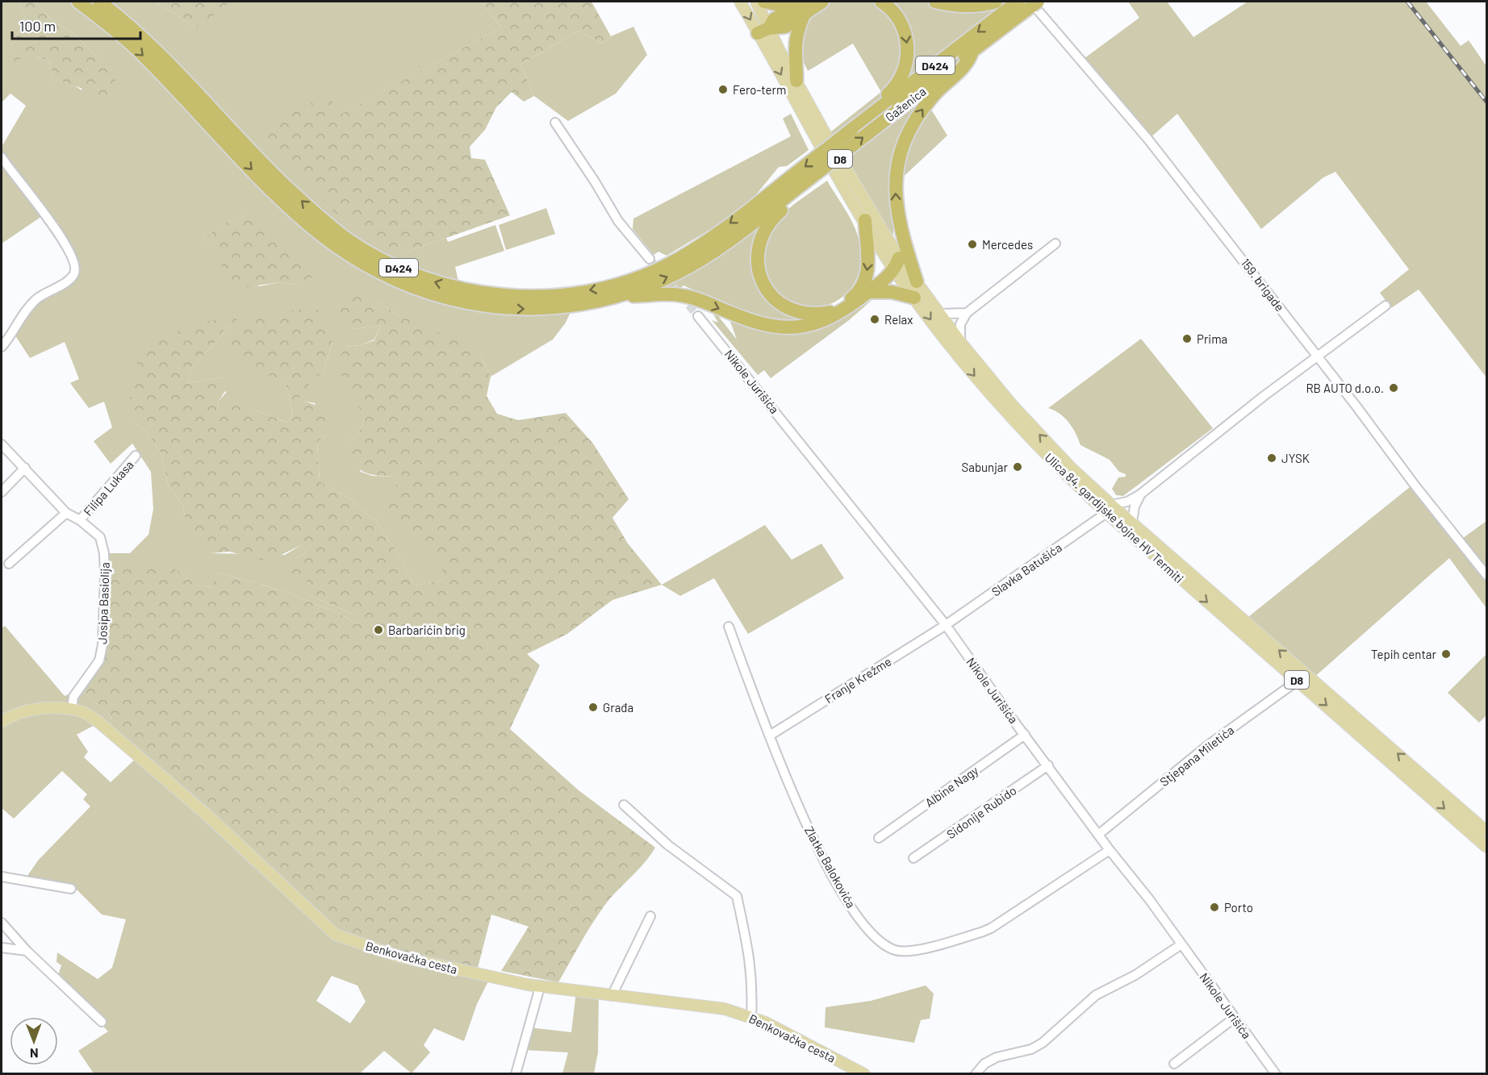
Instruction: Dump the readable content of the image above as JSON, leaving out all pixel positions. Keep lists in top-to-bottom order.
{
  "streets": {
    "highway": ["D424", "Gaženica"],
    "main road": ["D8", "Ulica 84. gardijske bojne HV Termiti", "Benkovačka cesta"],
    "street": [
      "159. brigade",
      "Nikole Jurišića",
      "Filipa Lukasa",
      "Slavka Batušića",
      "Josipa Basiolija",
      "Franje Krežme",
      "Stjepana Miletića",
      "Albine Nagy",
      "Sidonije Rubido",
      "Zlatka Balokovića"
    ]
  },
  "crossings": [
    ["D424", "Gaženica"],
    ["Nikole Jurišića", "Slavka Batušića"],
    ["Nikole Jurišića", "Franje Krežme"],
    ["Nikole Jurišića", "Stjepana Miletića"],
    ["Nikole Jurišića", "Albine Nagy"],
    ["Nikole Jurišića", "Sidonije Rubido"],
    ["Nikole Jurišića", "Zlatka Balokovića"],
    ["Filipa Lukasa", "Josipa Basiolija"],
    ["Ulica 84. gardijske bojne HV Termiti", "Slavka Batušića"],
    ["Ulica 84. gardijske bojne HV Termiti", "Stjepana Miletića"],
    ["Slavka Batušića", "Franje Krežme"],
    ["Josipa Basiolija", "Benkovačka cesta"],
    ["Franje Krežme", "Zlatka Balokovića"]
  ],
  "places": [
    "Fero-term",
    "Mercedes",
    "Relax",
    "Prima",
    "RB AUTO d.o.o.",
    "JYSK",
    "Sabunjar",
    "Barbarićin brig",
    "Tepih centar",
    "Građa",
    "Porto"
  ],
  "scale_bar": "100 m",
  "north": "bottom"
}
